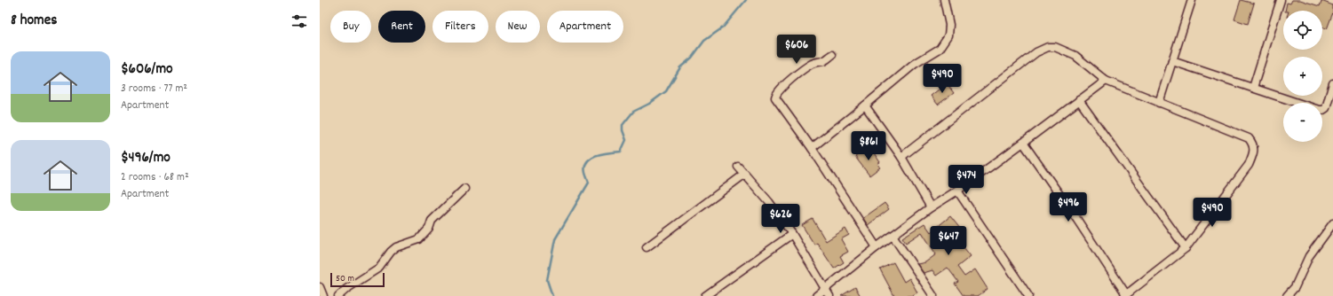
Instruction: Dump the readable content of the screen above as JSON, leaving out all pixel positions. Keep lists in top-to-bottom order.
{
  "scale_bar": "50 m",
  "page": {
    "heading": "8 homes",
    "map_buttons": ["+", "−"],
    "chip": [
      "Buy",
      "Rent",
      "Filters",
      "New",
      "Apartment"
    ],
    "price": [
      "$606",
      "$490",
      "$861",
      "$474",
      "$496",
      "$490",
      "$626",
      "$647"
    ],
    "list": [
      {
        "name": "$606/mo",
        "note": "3 rooms · 77 m² · Apartment"
      },
      {
        "name": "$496/mo",
        "note": "2 rooms · 68 m² · Apartment"
      }
    ],
    "scale": "50 m"
  }
}
